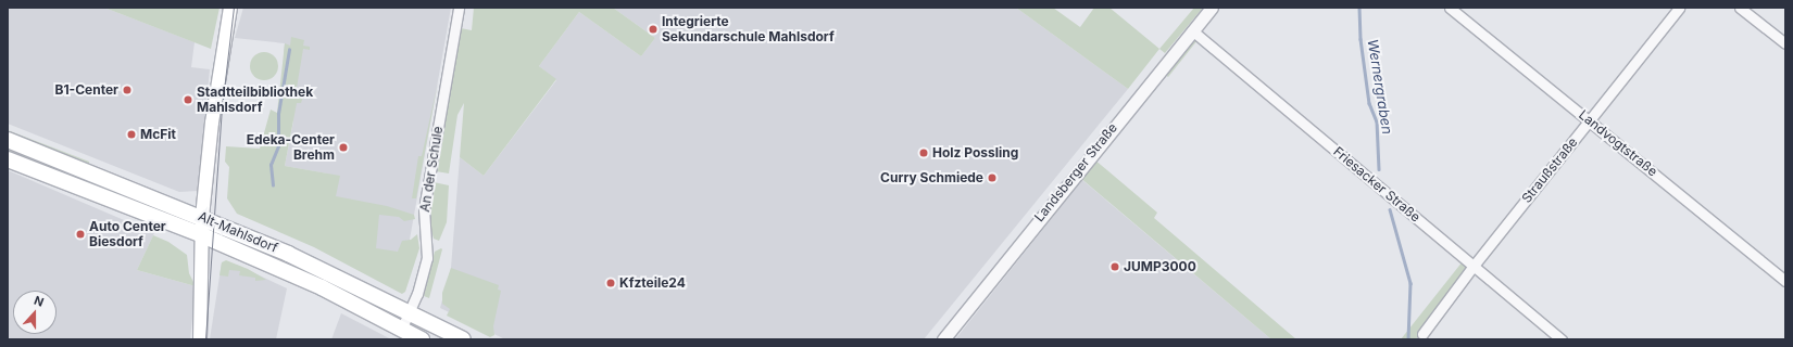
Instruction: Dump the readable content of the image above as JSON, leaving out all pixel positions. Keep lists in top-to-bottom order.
{
  "streets": {
    "main road": ["Alt-Mahlsdorf"],
    "street": [
      "Landvogtstraße",
      "An der Schule",
      "Straußstraße",
      "Landsberger Straße",
      "Friesacker Straße"
    ]
  },
  "crossings": [
    ["Landvogtstraße", "Straußstraße"],
    ["An der Schule", "Alt-Mahlsdorf"],
    ["Straußstraße", "Friesacker Straße"],
    ["Landsberger Straße", "Friesacker Straße"]
  ],
  "water": ["Wernergraben"],
  "places": [
    "Integrierte Sekundarschule Mahlsdorf",
    "B1-Center",
    "Stadtteilbibliothek Mahlsdorf",
    "McFit",
    "Edeka-Center Brehm",
    "Holz Possling",
    "Curry Schmiede",
    "Auto Center Biesdorf",
    "JUMP3000",
    "Kfzteile24"
  ],
  "north": "top"
}
